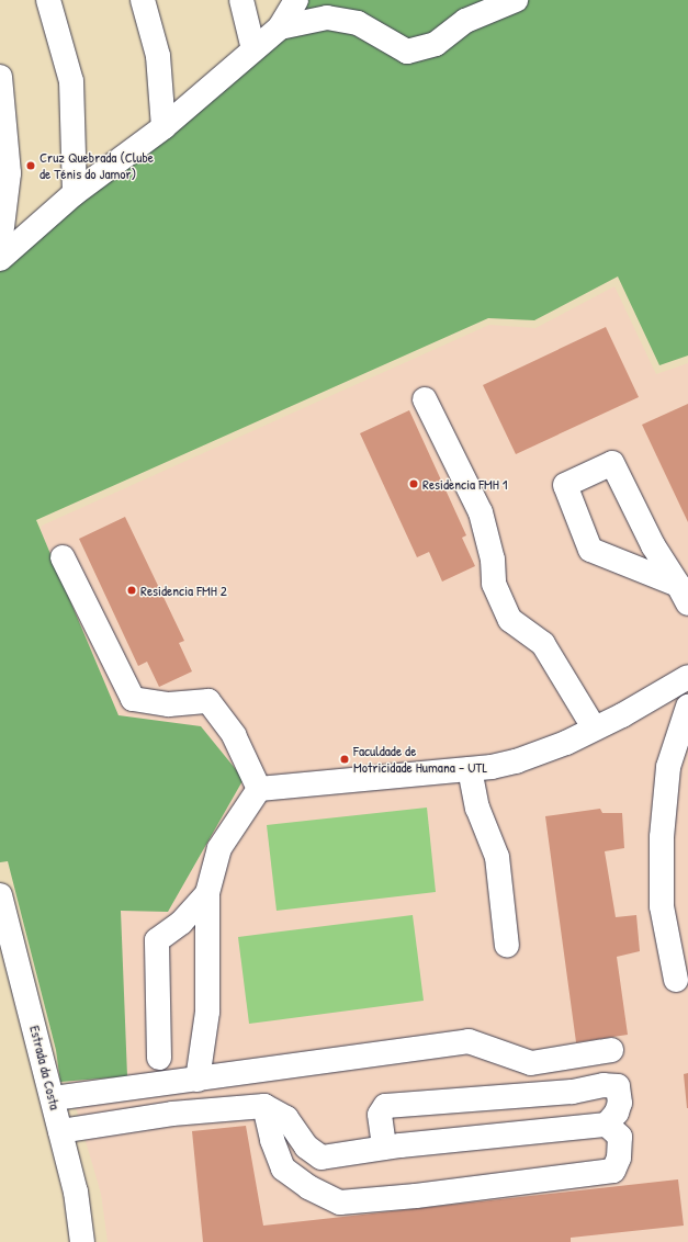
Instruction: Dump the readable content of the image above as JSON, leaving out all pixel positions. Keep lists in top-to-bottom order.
{
  "streets": {
    "street": ["Estrada da Costa"]
  },
  "places": [
    "Cruz Quebrada (Clube de Ténis do Jamor)",
    "Residencia FMH 1",
    "Residencia FMH 2",
    "Faculdade de Motricidade Humana - UTL"
  ]
}
